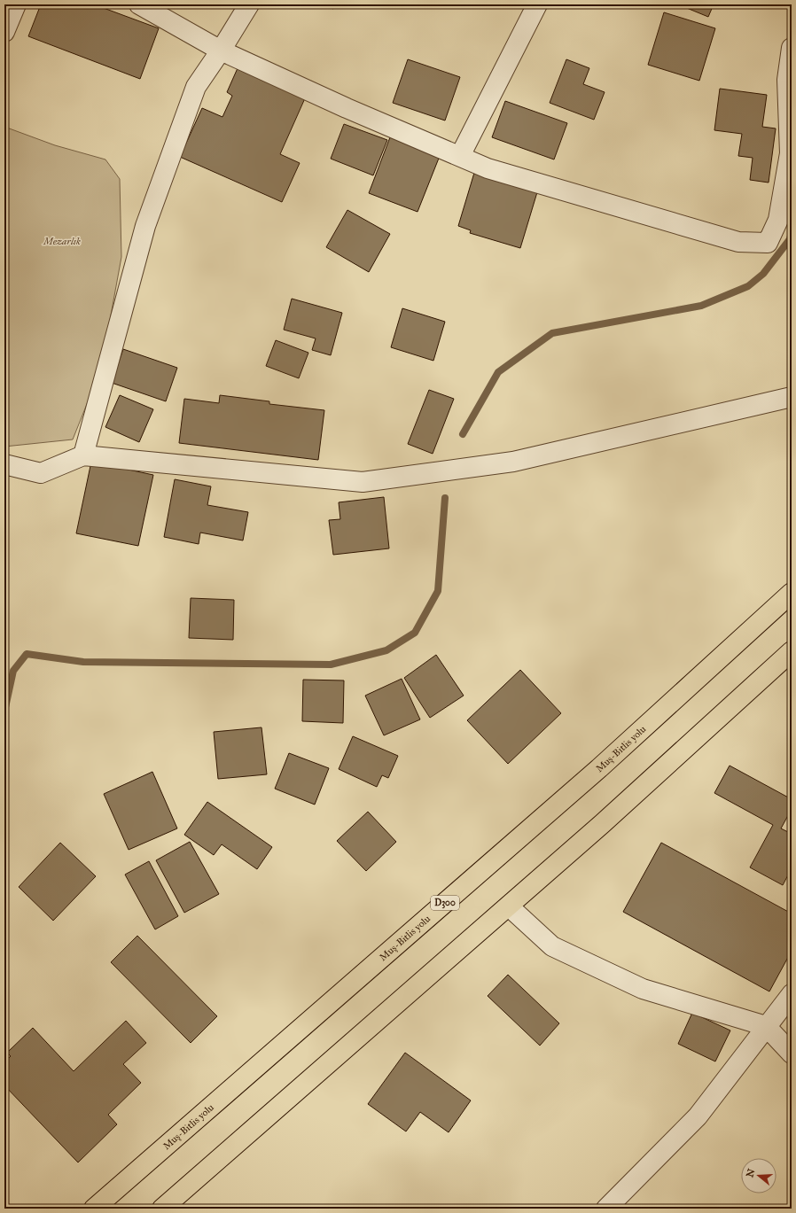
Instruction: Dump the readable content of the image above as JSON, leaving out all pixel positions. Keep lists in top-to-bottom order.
{
  "streets": {
    "highway": ["Muş-Bitlis yolu", "D300"]
  },
  "parks": ["Mezarlık"],
  "north": "left"
}
